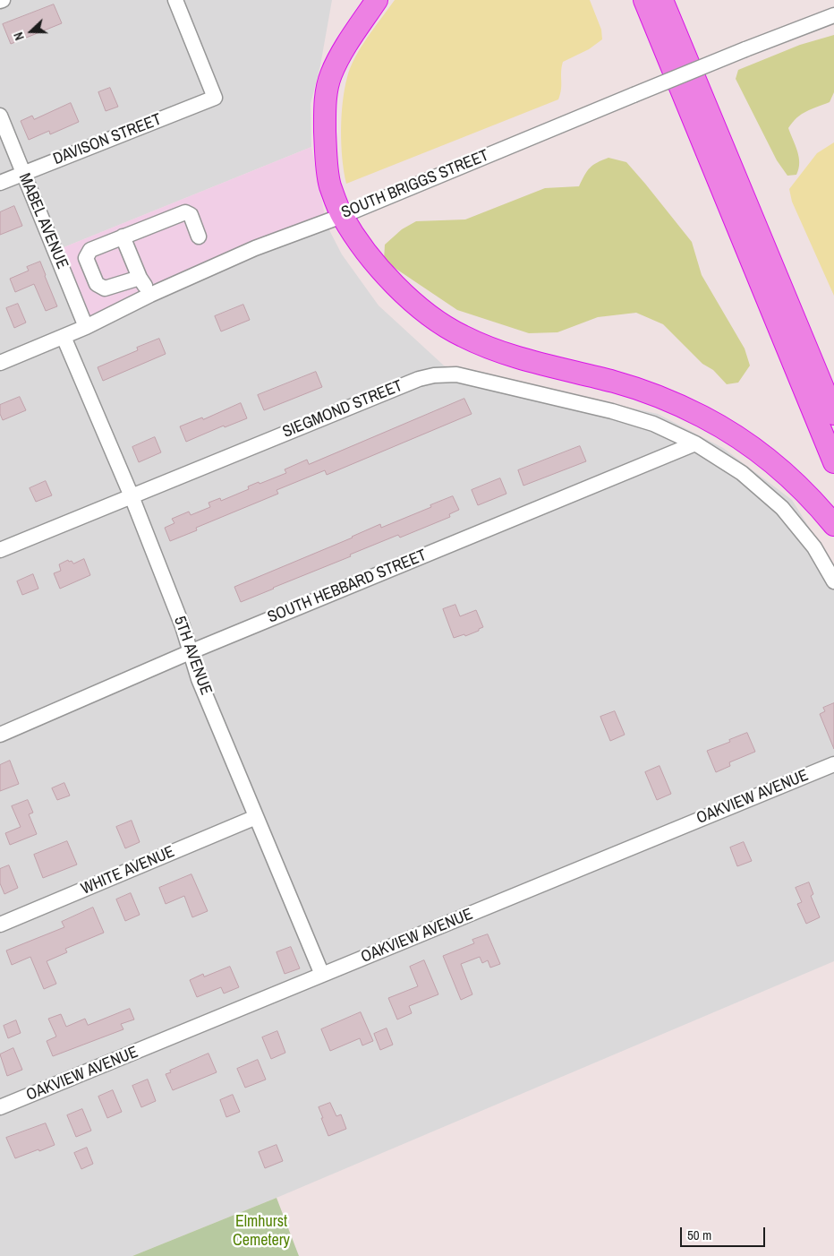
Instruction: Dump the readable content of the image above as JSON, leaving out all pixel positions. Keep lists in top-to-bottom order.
{
  "streets": {
    "street": [
      "DAVISON STREET",
      "SOUTH BRIGGS STREET",
      "MABEL AVENUE",
      "SIEGMOND STREET",
      "SOUTH HEBBARD STREET",
      "5TH AVENUE",
      "OAKVIEW AVENUE",
      "WHITE AVENUE"
    ]
  },
  "crossings": [
    ["DAVISON STREET", "MABEL AVENUE"],
    ["SOUTH BRIGGS STREET", "MABEL AVENUE"],
    ["SOUTH BRIGGS STREET", "5TH AVENUE"],
    ["SIEGMOND STREET", "SOUTH HEBBARD STREET"],
    ["SIEGMOND STREET", "5TH AVENUE"],
    ["SOUTH HEBBARD STREET", "5TH AVENUE"],
    ["5TH AVENUE", "OAKVIEW AVENUE"],
    ["5TH AVENUE", "WHITE AVENUE"]
  ],
  "parks": ["Elmhurst Cemetery"],
  "scale_bar": "50 m",
  "north": "left"
}
